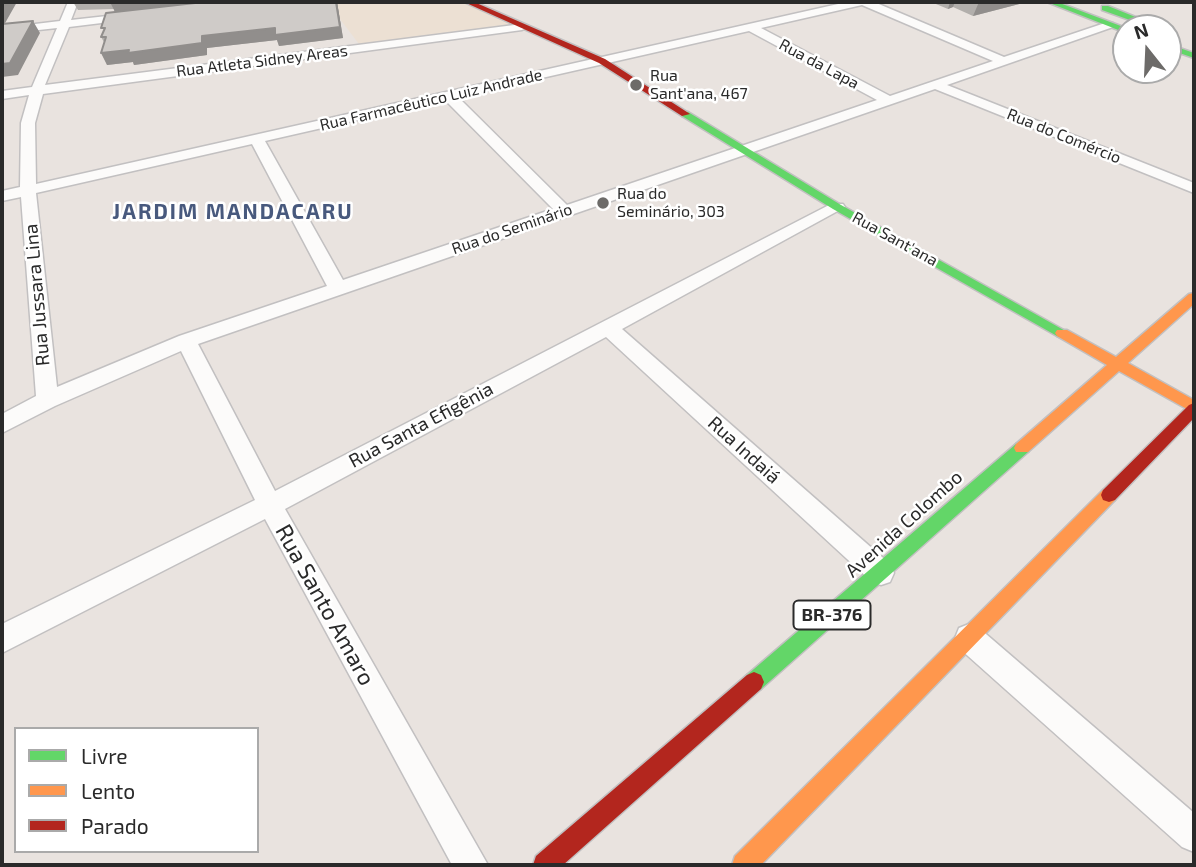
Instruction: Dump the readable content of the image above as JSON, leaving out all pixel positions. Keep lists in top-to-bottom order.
{
  "streets": {
    "main road": ["Rua Sant'ana", "Avenida Colombo", "BR-376"],
    "street": [
      "Rua Atleta Sidney Areas",
      "Rua da Lapa",
      "Rua Farmacêutico Luiz Andrade",
      "Rua do Comércio",
      "Rua do Seminário",
      "Rua Jussara Lina",
      "Rua Santa Efigênia",
      "Rua Indaiá",
      "Rua Santo Amaro"
    ]
  },
  "crossings": [
    ["Rua Atleta Sidney Areas", "Rua Sant'ana"],
    ["Rua Atleta Sidney Areas", "Rua Jussara Lina"],
    ["Rua da Lapa", "Rua Farmacêutico Luiz Andrade"],
    ["Rua da Lapa", "Rua do Seminário"],
    ["Rua Farmacêutico Luiz Andrade", "Rua Sant'ana"],
    ["Rua Farmacêutico Luiz Andrade", "Rua Jussara Lina"],
    ["Rua do Comércio", "Rua do Seminário"],
    ["Rua do Seminário", "Rua Sant'ana"],
    ["Rua do Seminário", "Rua Jussara Lina"],
    ["Rua do Seminário", "Rua Santo Amaro"],
    ["Rua Sant'ana", "Rua Santa Efigênia"],
    ["Rua Sant'ana", "Avenida Colombo"],
    ["Rua Santa Efigênia", "Rua Indaiá"],
    ["Rua Santa Efigênia", "Rua Santo Amaro"],
    ["Rua Indaiá", "Avenida Colombo"]
  ],
  "districts": ["JARDIM MANDACARU"],
  "places": ["Rua Sant'ana, 467", "Rua do Seminário, 303"],
  "legend": ["Livre", "Lento", "Parado"],
  "north": "top"
}
